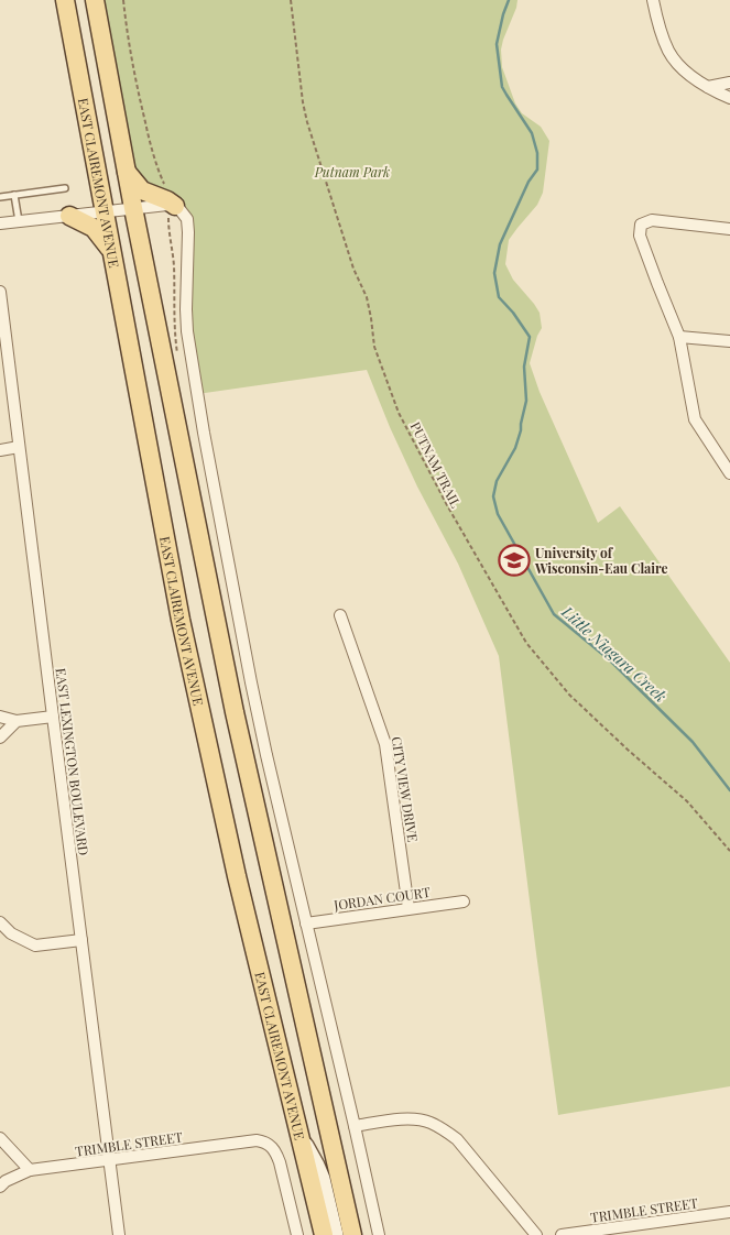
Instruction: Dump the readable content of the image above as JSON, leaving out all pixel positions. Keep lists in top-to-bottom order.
{
  "streets": {
    "main road": ["EAST CLAIREMONT AVENUE"],
    "street": [
      "EAST LEXINGTON BOULEVARD",
      "CITY VIEW DRIVE",
      "JORDAN COURT",
      "TRIMBLE STREET"
    ],
    "path": ["PUTNAM TRAIL"]
  },
  "crossings": [
    ["EAST LEXINGTON BOULEVARD", "TRIMBLE STREET"],
    ["CITY VIEW DRIVE", "JORDAN COURT"]
  ],
  "water": ["Little Niagara Creek"],
  "parks": ["Putnam Park"],
  "places": {
    "school or university": ["University of Wisconsin-Eau Claire"]
  }
}
